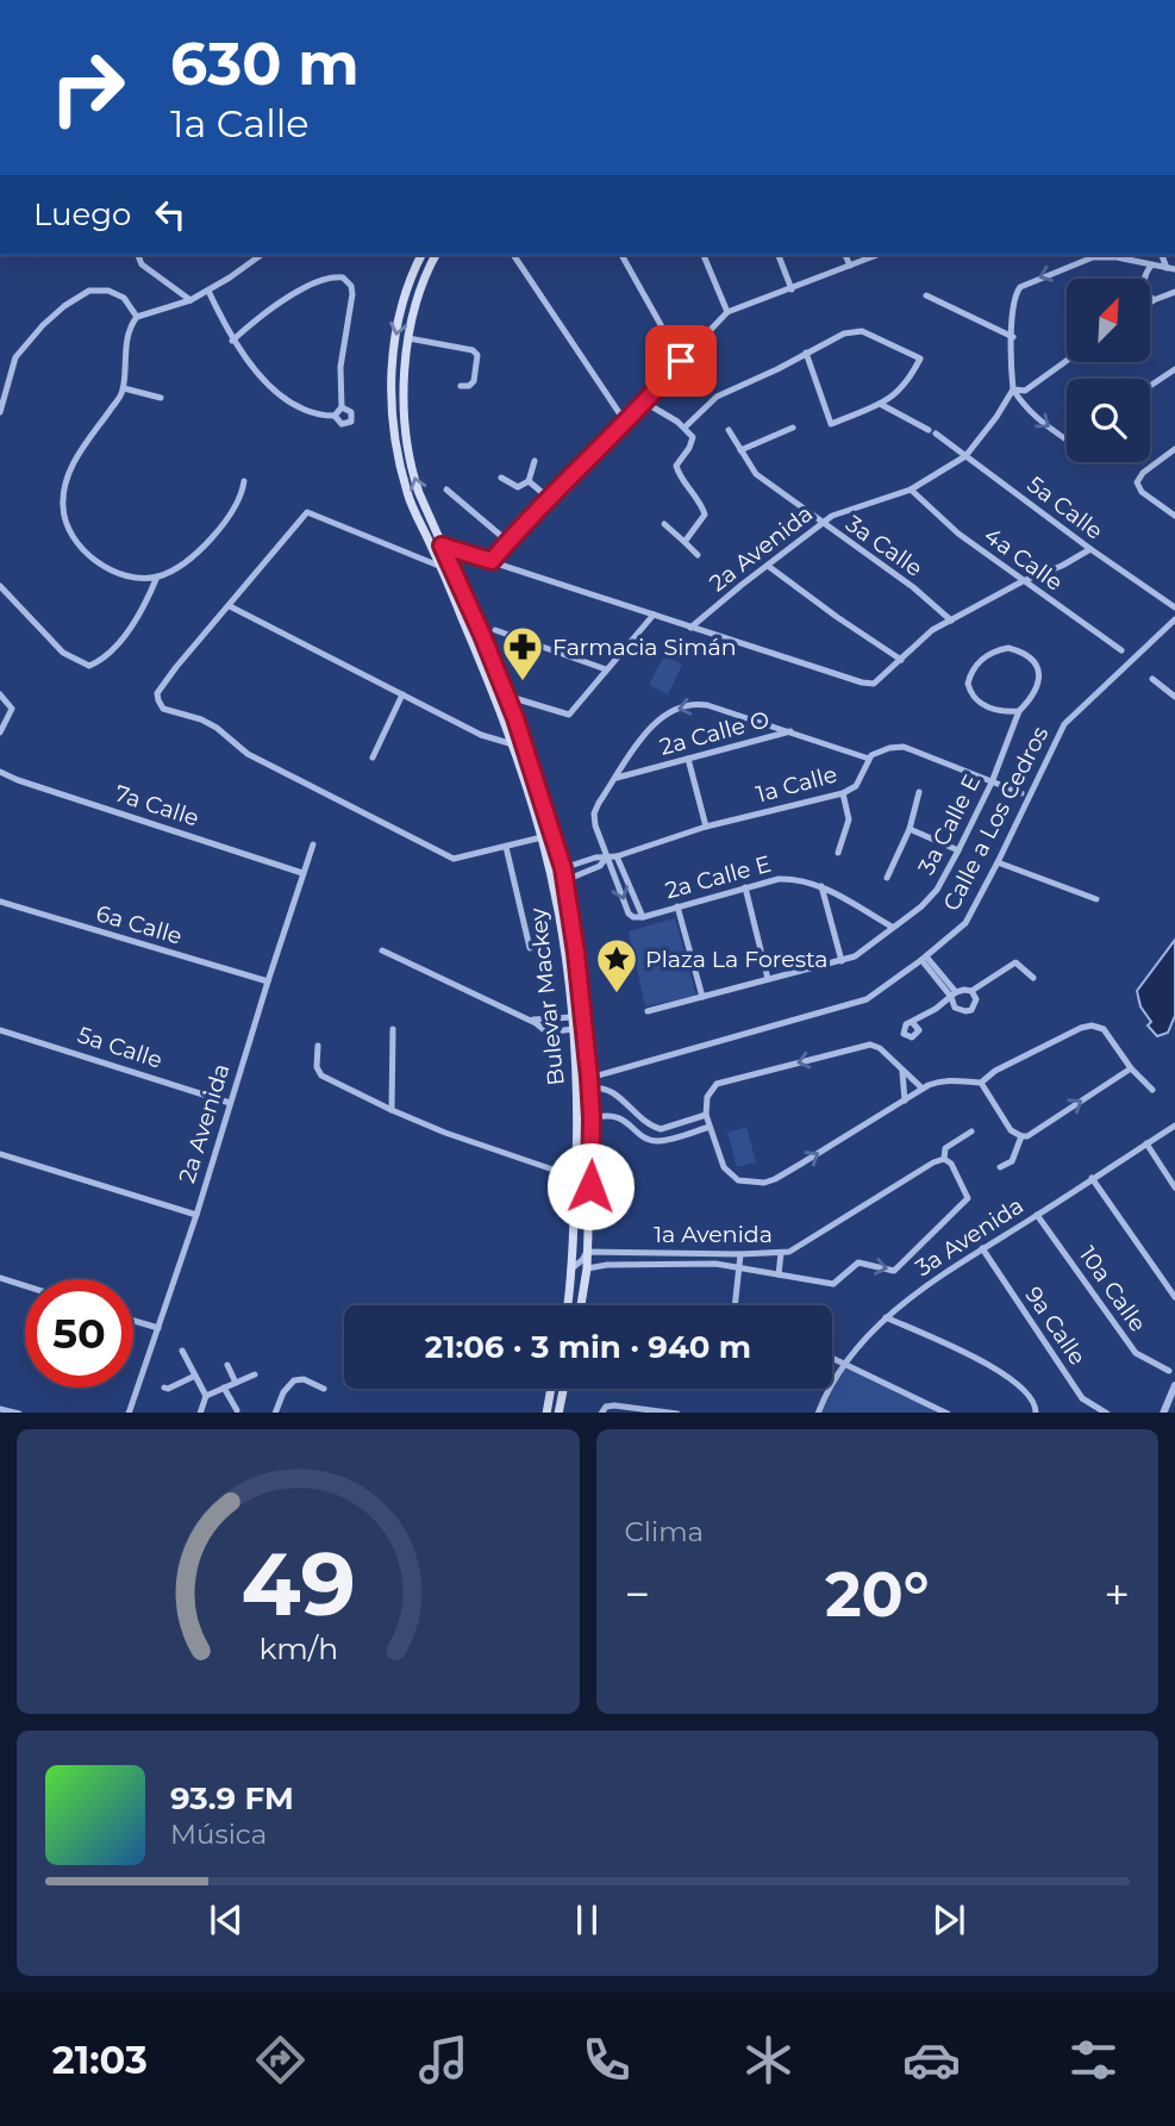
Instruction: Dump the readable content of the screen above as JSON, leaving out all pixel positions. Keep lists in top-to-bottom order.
{
  "streets": {
    "main road": ["Bulevar Mackey"],
    "street": [
      "5a Calle",
      "3a Calle",
      "2a Avenida",
      "4a Calle",
      "2a Calle O",
      "1a Calle",
      "7a Calle",
      "Calle a Los Cedros",
      "3a Calle E",
      "2a Calle E",
      "6a Calle",
      "1a Avenida",
      "3a Avenida",
      "10a Calle",
      "9a Calle"
    ]
  },
  "crossings": [
    ["5a Calle", "2a Avenida"],
    ["3a Calle", "2a Avenida"],
    ["2a Avenida", "4a Calle"],
    ["2a Avenida", "7a Calle"],
    ["2a Avenida", "6a Calle"],
    ["2a Calle O", "1a Calle"],
    ["1a Calle", "Bulevar Mackey"],
    ["Calle a Los Cedros", "Bulevar Mackey"],
    ["3a Calle E", "2a Calle E"],
    ["Bulevar Mackey", "1a Avenida"],
    ["3a Avenida", "10a Calle"],
    ["3a Avenida", "9a Calle"]
  ],
  "places": {
    "pharmacy": ["Farmacia Simán"],
    "place": ["Plaza La Foresta"]
  },
  "north": "top right",
  "page": {
    "turn": ["630 m", "1a Calle"],
    "then": "Luego",
    "limit": "50",
    "trip": "21:06 · 3 min · 940 m",
    "tile": "Clima",
    "heat": ["−", "20°", "+"],
    "song": ["93.9 FM", "Música"],
    "tabs": "21:03",
    "gauge": ["49", "km/h"]
  }
}
